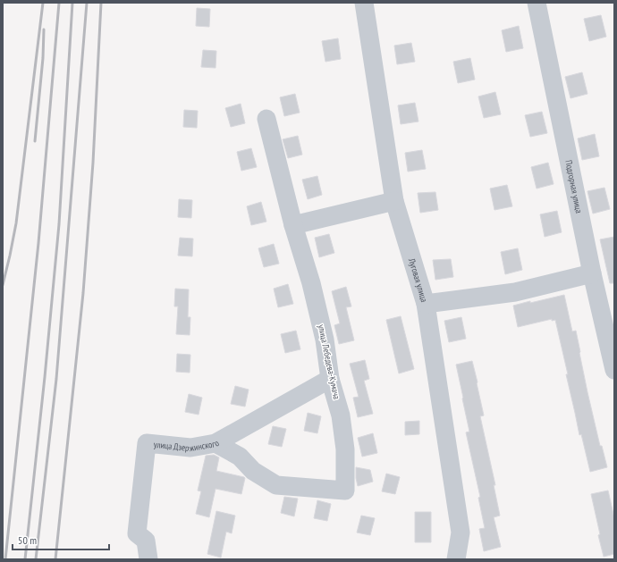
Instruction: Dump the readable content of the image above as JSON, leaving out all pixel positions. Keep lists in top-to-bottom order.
{
  "streets": {
    "street": [
      "Подгорная улица",
      "Луговая улица",
      "улица Лебедева-Кумача",
      "улица Дзержинского"
    ]
  },
  "crossings": [
    ["улица Лебедева-Кумача", "улица Дзержинского"]
  ],
  "scale_bar": "50 m"
}
